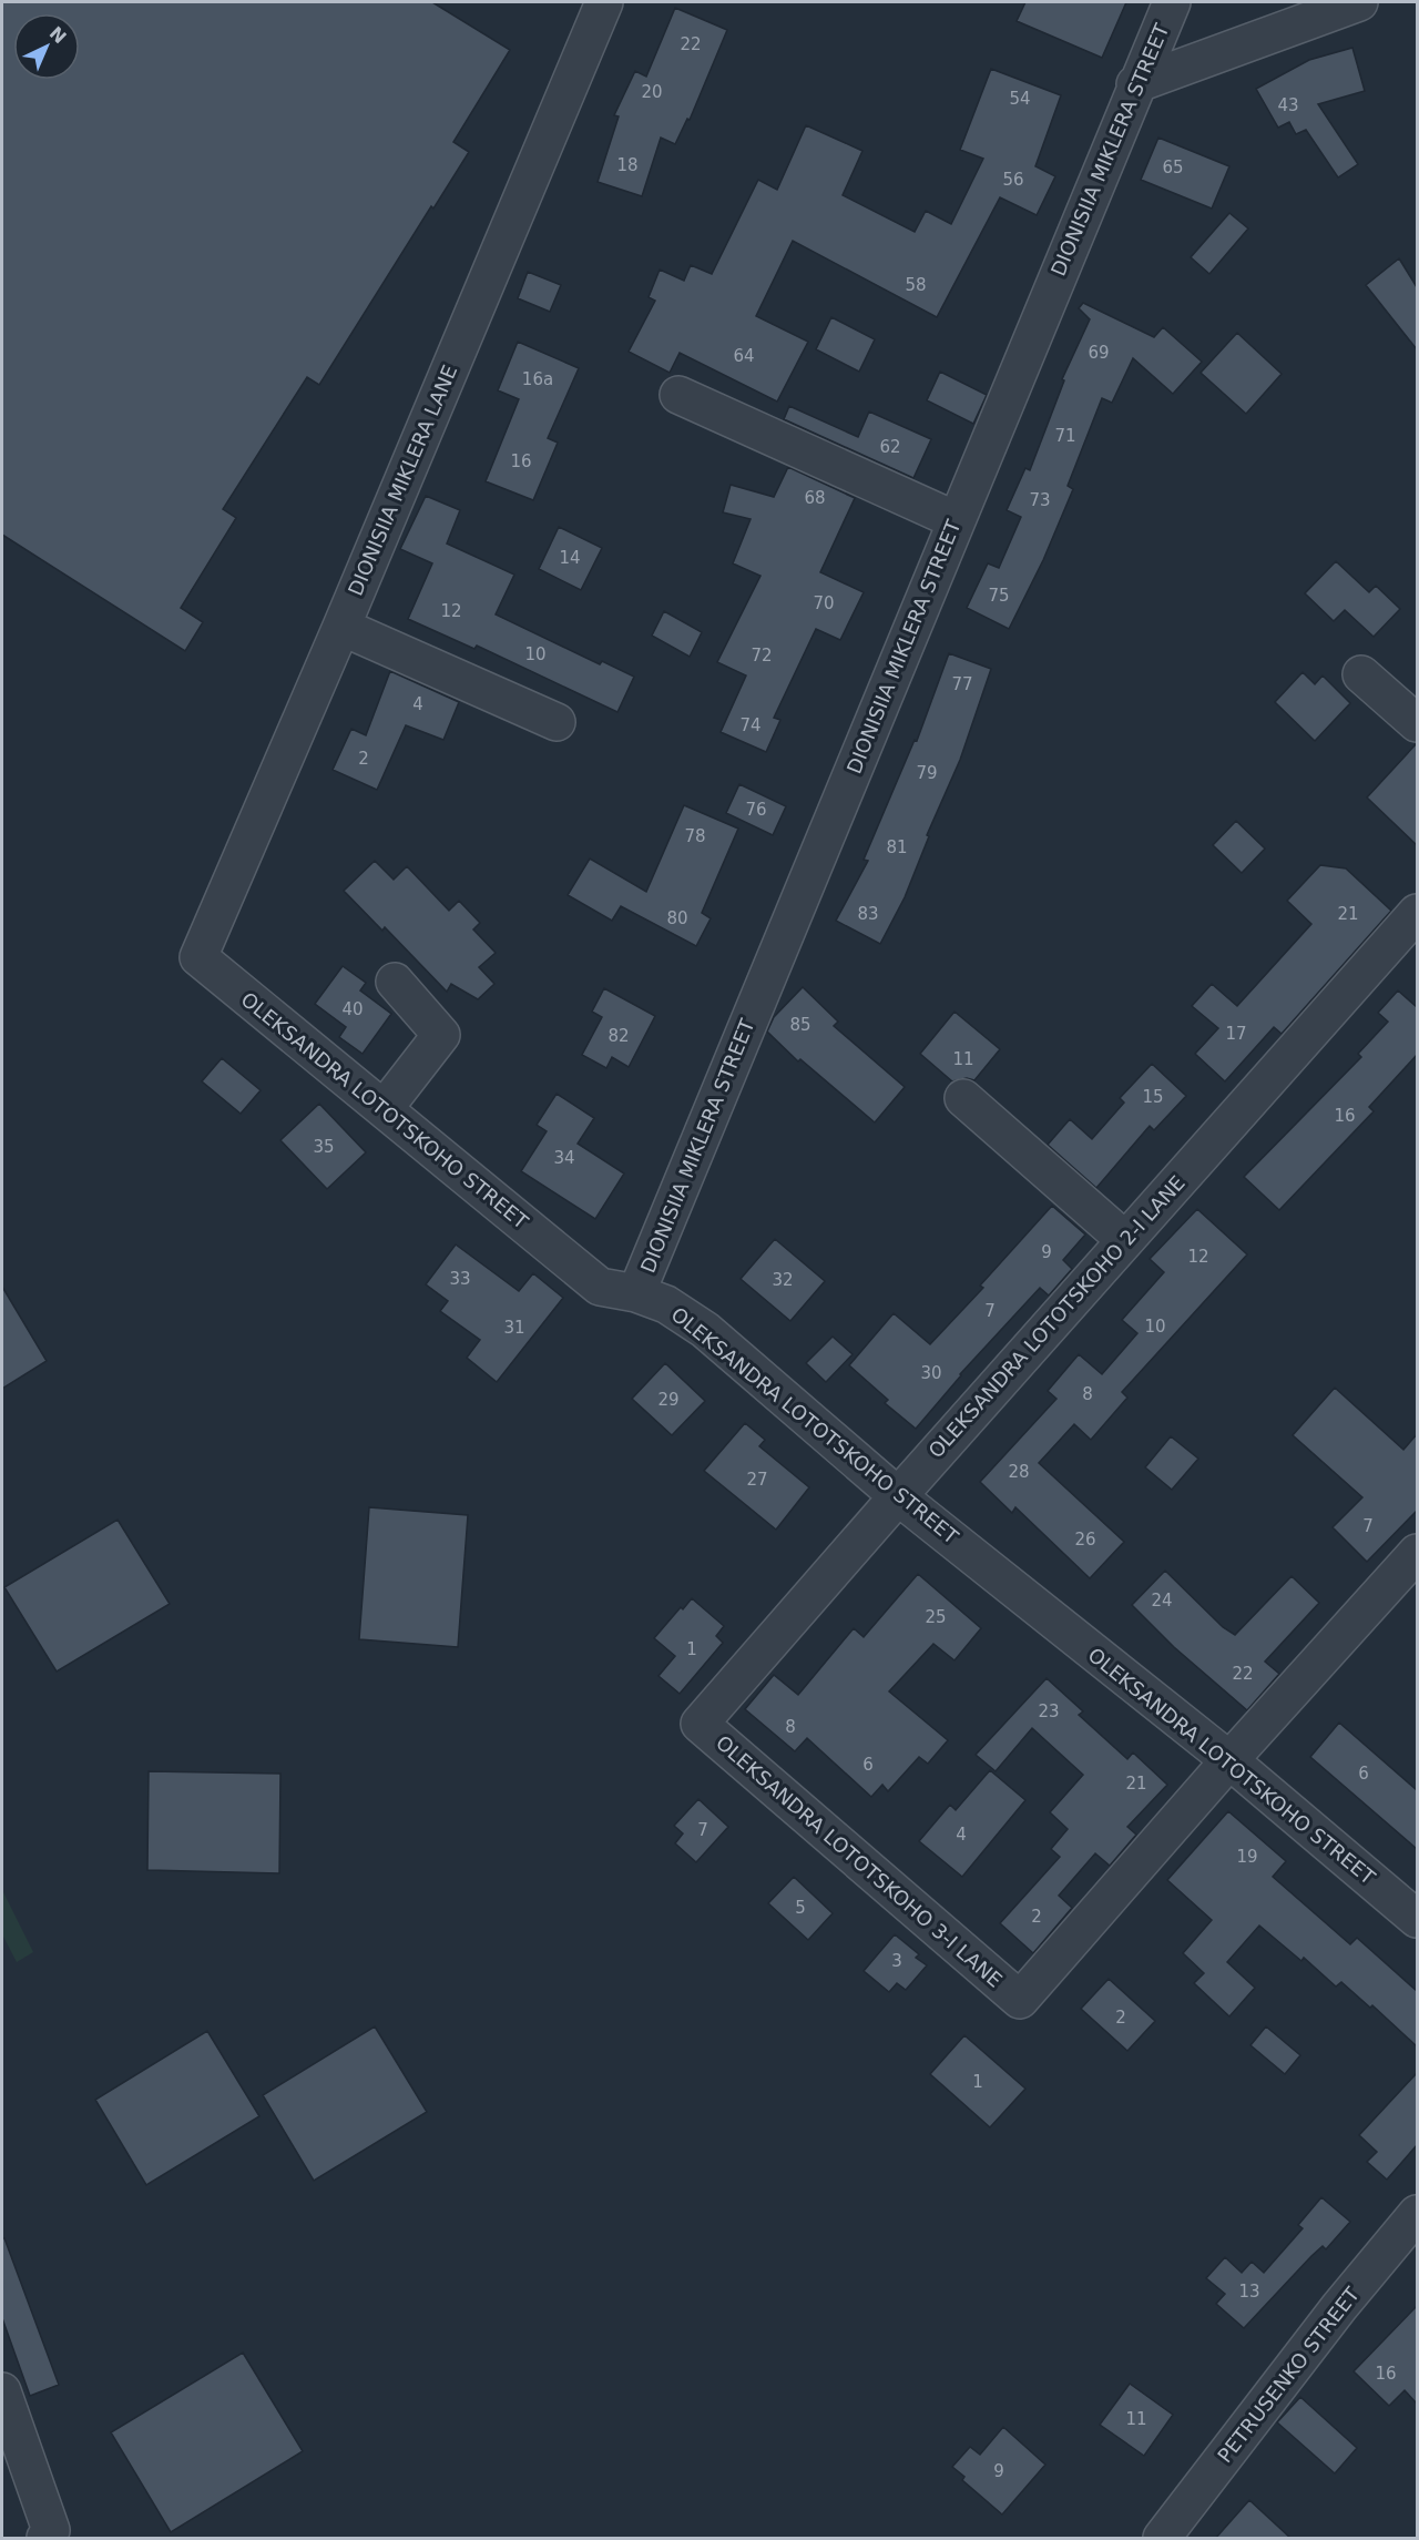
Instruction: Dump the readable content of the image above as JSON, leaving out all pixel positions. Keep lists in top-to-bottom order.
{
  "streets": {
    "street": [
      "DIONISIIA MIKLERA STREET",
      "DIONISIIA MIKLERA LANE",
      "OLEKSANDRA LOTOTSKOHO STREET",
      "OLEKSANDRA LOTOTSKOHO 2-I LANE",
      "OLEKSANDRA LOTOTSKOHO 3-I LANE",
      "PETRUSENKO STREET"
    ]
  },
  "crossings": [
    ["DIONISIIA MIKLERA STREET", "OLEKSANDRA LOTOTSKOHO STREET"],
    ["DIONISIIA MIKLERA LANE", "OLEKSANDRA LOTOTSKOHO STREET"],
    ["OLEKSANDRA LOTOTSKOHO STREET", "OLEKSANDRA LOTOTSKOHO 2-I LANE"],
    ["OLEKSANDRA LOTOTSKOHO STREET", "OLEKSANDRA LOTOTSKOHO 3-I LANE"],
    ["OLEKSANDRA LOTOTSKOHO 2-I LANE", "OLEKSANDRA LOTOTSKOHO 3-I LANE"]
  ],
  "house_numbers": [
    "22",
    "20",
    "54",
    "43",
    "18",
    "65",
    "56",
    "58",
    "69",
    "64",
    "16а",
    "71",
    "62",
    "16",
    "68",
    "73",
    "14",
    "75",
    "70",
    "12",
    "10",
    "72",
    "77",
    "4",
    "74",
    "2",
    "79",
    "76",
    "78",
    "81",
    "83",
    "21",
    "80",
    "40",
    "85",
    "17",
    "82",
    "11",
    "15",
    "16",
    "35",
    "34",
    "9",
    "12",
    "33",
    "32",
    "7",
    "10",
    "31",
    "30",
    "8",
    "29",
    "28",
    "27",
    "7",
    "26",
    "24",
    "25",
    "1",
    "22",
    "23",
    "8",
    "6",
    "6",
    "21",
    "7",
    "4",
    "19",
    "5",
    "2",
    "3",
    "2",
    "1",
    "13",
    "16",
    "11",
    "9"
  ],
  "north": "top right"
}
